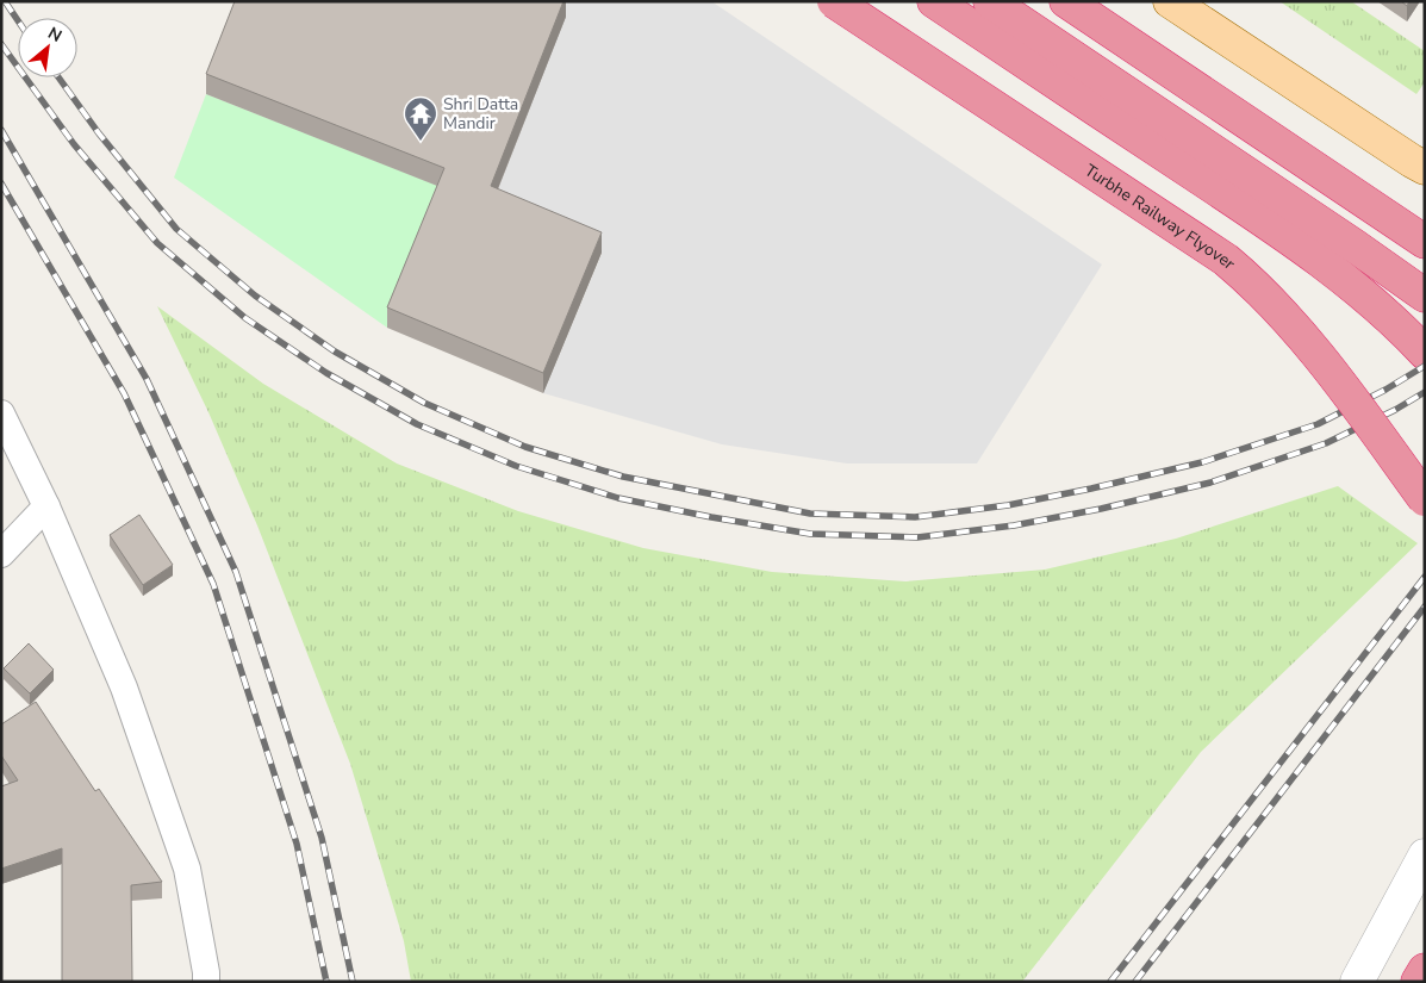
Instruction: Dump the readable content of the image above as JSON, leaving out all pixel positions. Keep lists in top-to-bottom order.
{
  "streets": {
    "highway": ["Turbhe Railway Flyover"]
  },
  "places": {
    "temple": ["Shri Datta Mandir"]
  },
  "north": "top right"
}
